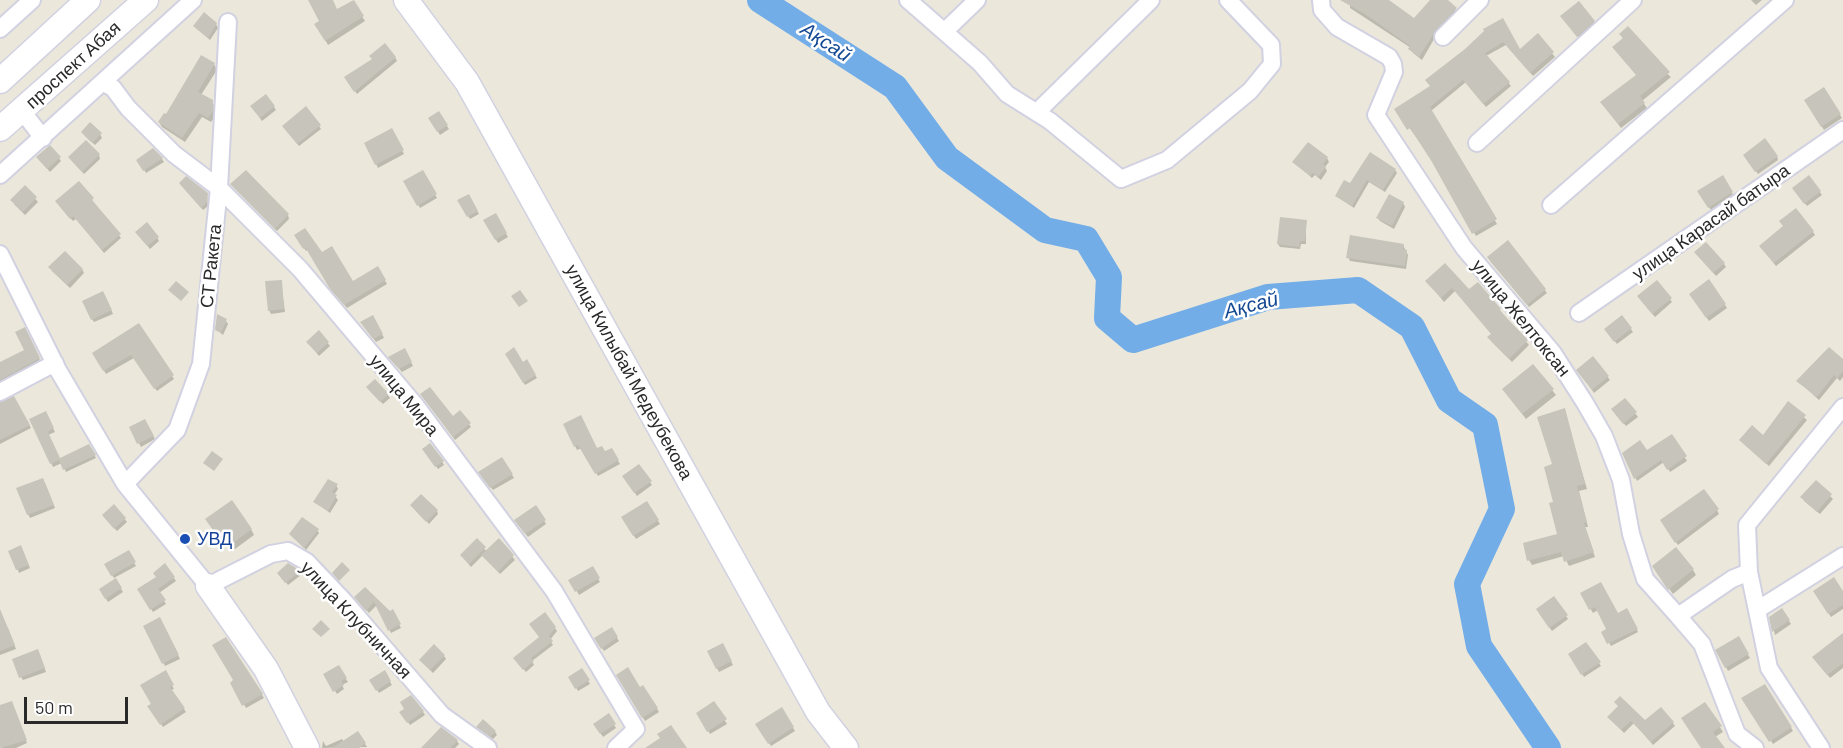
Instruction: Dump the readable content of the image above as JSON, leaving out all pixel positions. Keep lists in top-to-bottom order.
{
  "streets": {
    "main road": ["проспект Абая", "улица Килыбай Медеубекова"],
    "street": [
      "улица Карасай батыра",
      "СТ Ракета",
      "улица Желтоксан",
      "улица Мира",
      "улица Клубничная"
    ]
  },
  "crossings": [
    ["СТ Ракета", "улица Мира"]
  ],
  "water": ["Ақсай"],
  "places": ["УВД"],
  "scale_bar": "50 m"
}
